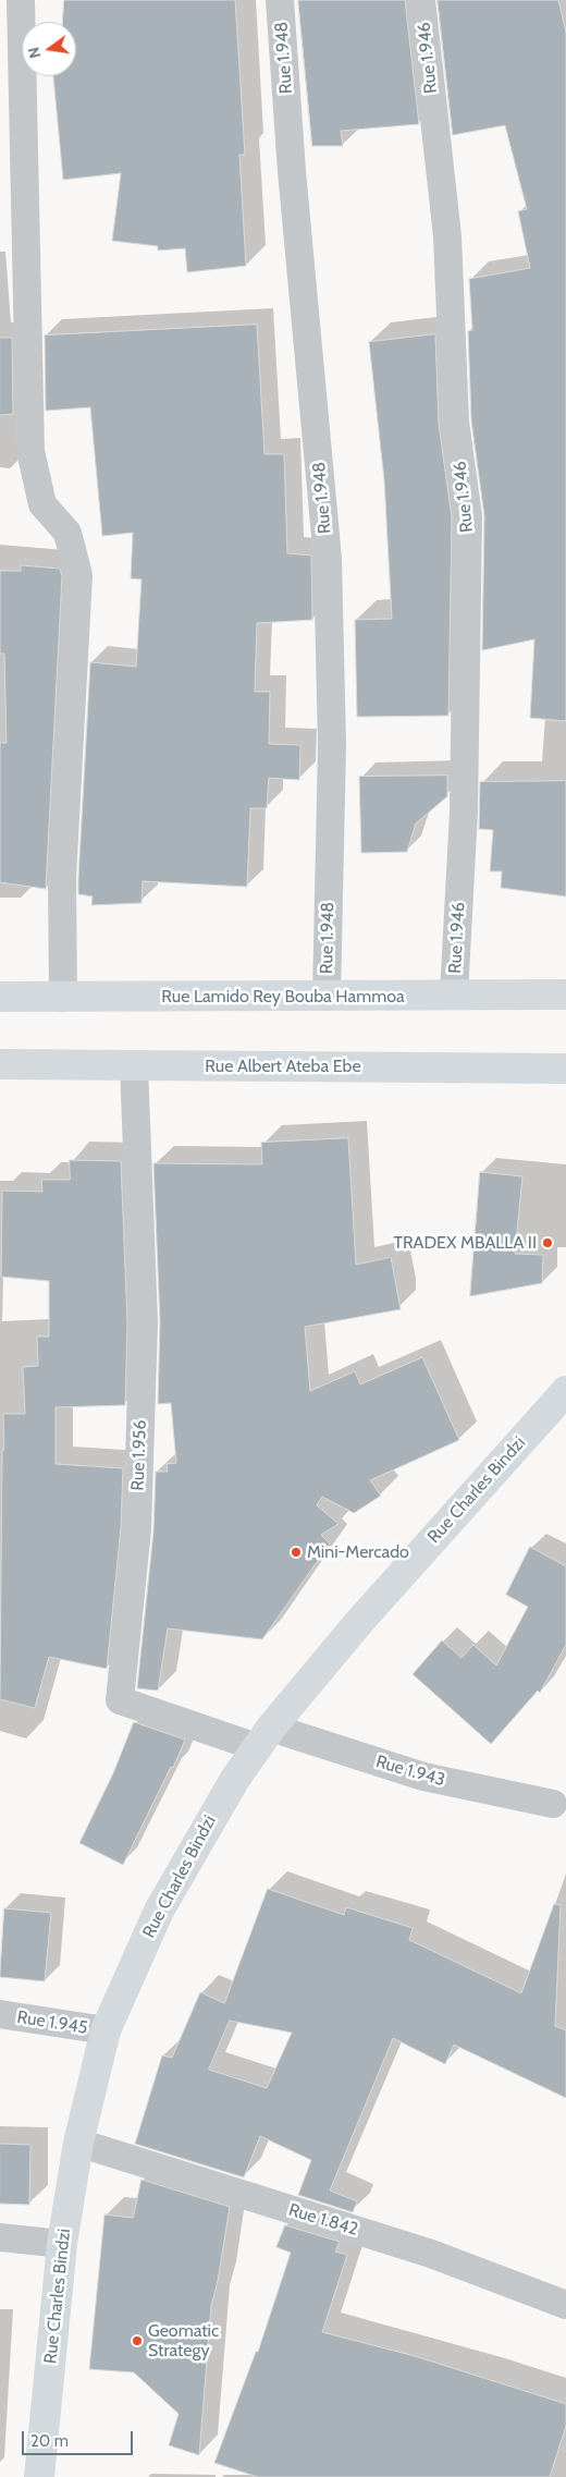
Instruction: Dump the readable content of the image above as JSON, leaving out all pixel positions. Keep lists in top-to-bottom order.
{
  "streets": {
    "main road": ["Rue Lamido Rey Bouba Hammoa", "Rue Albert Ateba Ebe", "Rue Charles Bindzi"],
    "street": [
      "Rue 1.948",
      "Rue 1.946",
      "Rue 1.956",
      "Rue 1.943",
      "Rue 1.945",
      "Rue 1.842"
    ]
  },
  "crossings": [
    ["Rue 1.948", "Rue Lamido Rey Bouba Hammoa"],
    ["Rue 1.946", "Rue Lamido Rey Bouba Hammoa"],
    ["Rue Albert Ateba Ebe", "Rue 1.956"],
    ["Rue 1.956", "Rue Charles Bindzi"],
    ["Rue 1.956", "Rue 1.943"],
    ["Rue Charles Bindzi", "Rue 1.943"],
    ["Rue Charles Bindzi", "Rue 1.945"],
    ["Rue Charles Bindzi", "Rue 1.842"]
  ],
  "places": ["TRADEX MBALLA II", "Mini-Mercado", "Geomatic Strategy"],
  "scale_bar": "20 m",
  "north": "left"
}
